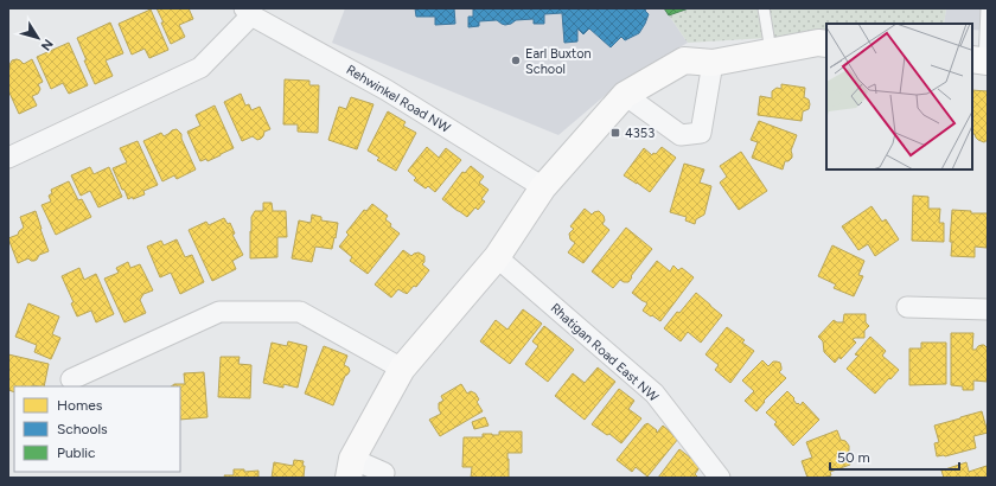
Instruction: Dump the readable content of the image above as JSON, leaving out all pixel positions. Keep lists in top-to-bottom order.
{
  "streets": {
    "street": ["Rehwinkel Road NW", "Rhatigan Road East NW"]
  },
  "places": {
    "other": ["Earl Buxton School"],
    "transit": ["4353"]
  },
  "legend": ["Homes", "Schools", "Public"],
  "scale_bar": "50 m",
  "north": "bottom right"
}
